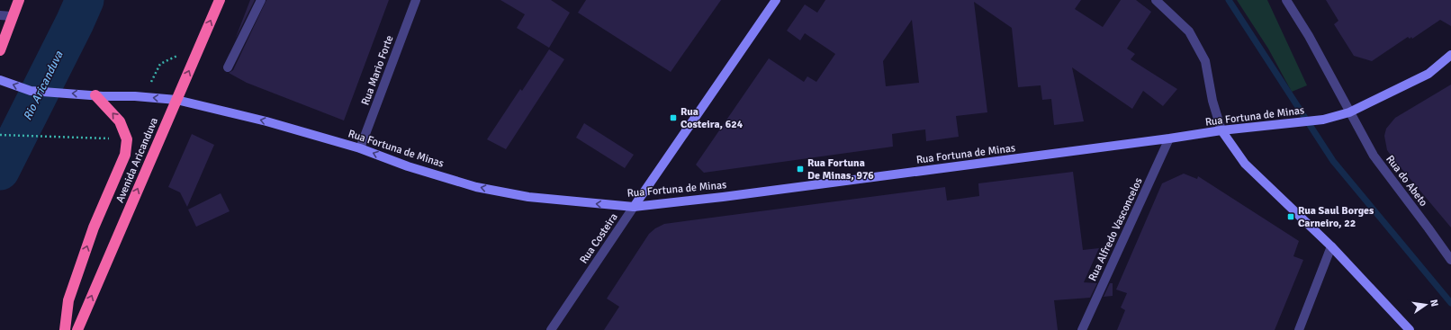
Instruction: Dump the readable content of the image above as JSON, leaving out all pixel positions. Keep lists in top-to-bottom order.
{
  "streets": {
    "highway": ["Avenida Aricanduva"],
    "street": [
      "Rua Mario Forte",
      "Rua Fortuna de Minas",
      "Rua do Abeto",
      "Rua Alfredo Vasconcelos",
      "Rua Costeira"
    ]
  },
  "crossings": [
    ["Rua Mario Forte", "Rua Fortuna de Minas"],
    ["Rua Fortuna de Minas", "Avenida Aricanduva"],
    ["Rua Fortuna de Minas", "Rua do Abeto"],
    ["Rua Fortuna de Minas", "Rua Alfredo Vasconcelos"],
    ["Rua Fortuna de Minas", "Rua Costeira"]
  ],
  "one_way": ["Rua Fortuna de Minas", "Avenida Aricanduva"],
  "water": ["Rio Aricanduva"],
  "places": {
    "transit": ["Rua Costeira, 624", "Rua Fortuna De Minas, 976", "Rua Saul Borges Carneiro, 22"]
  },
  "north": "right"
}
